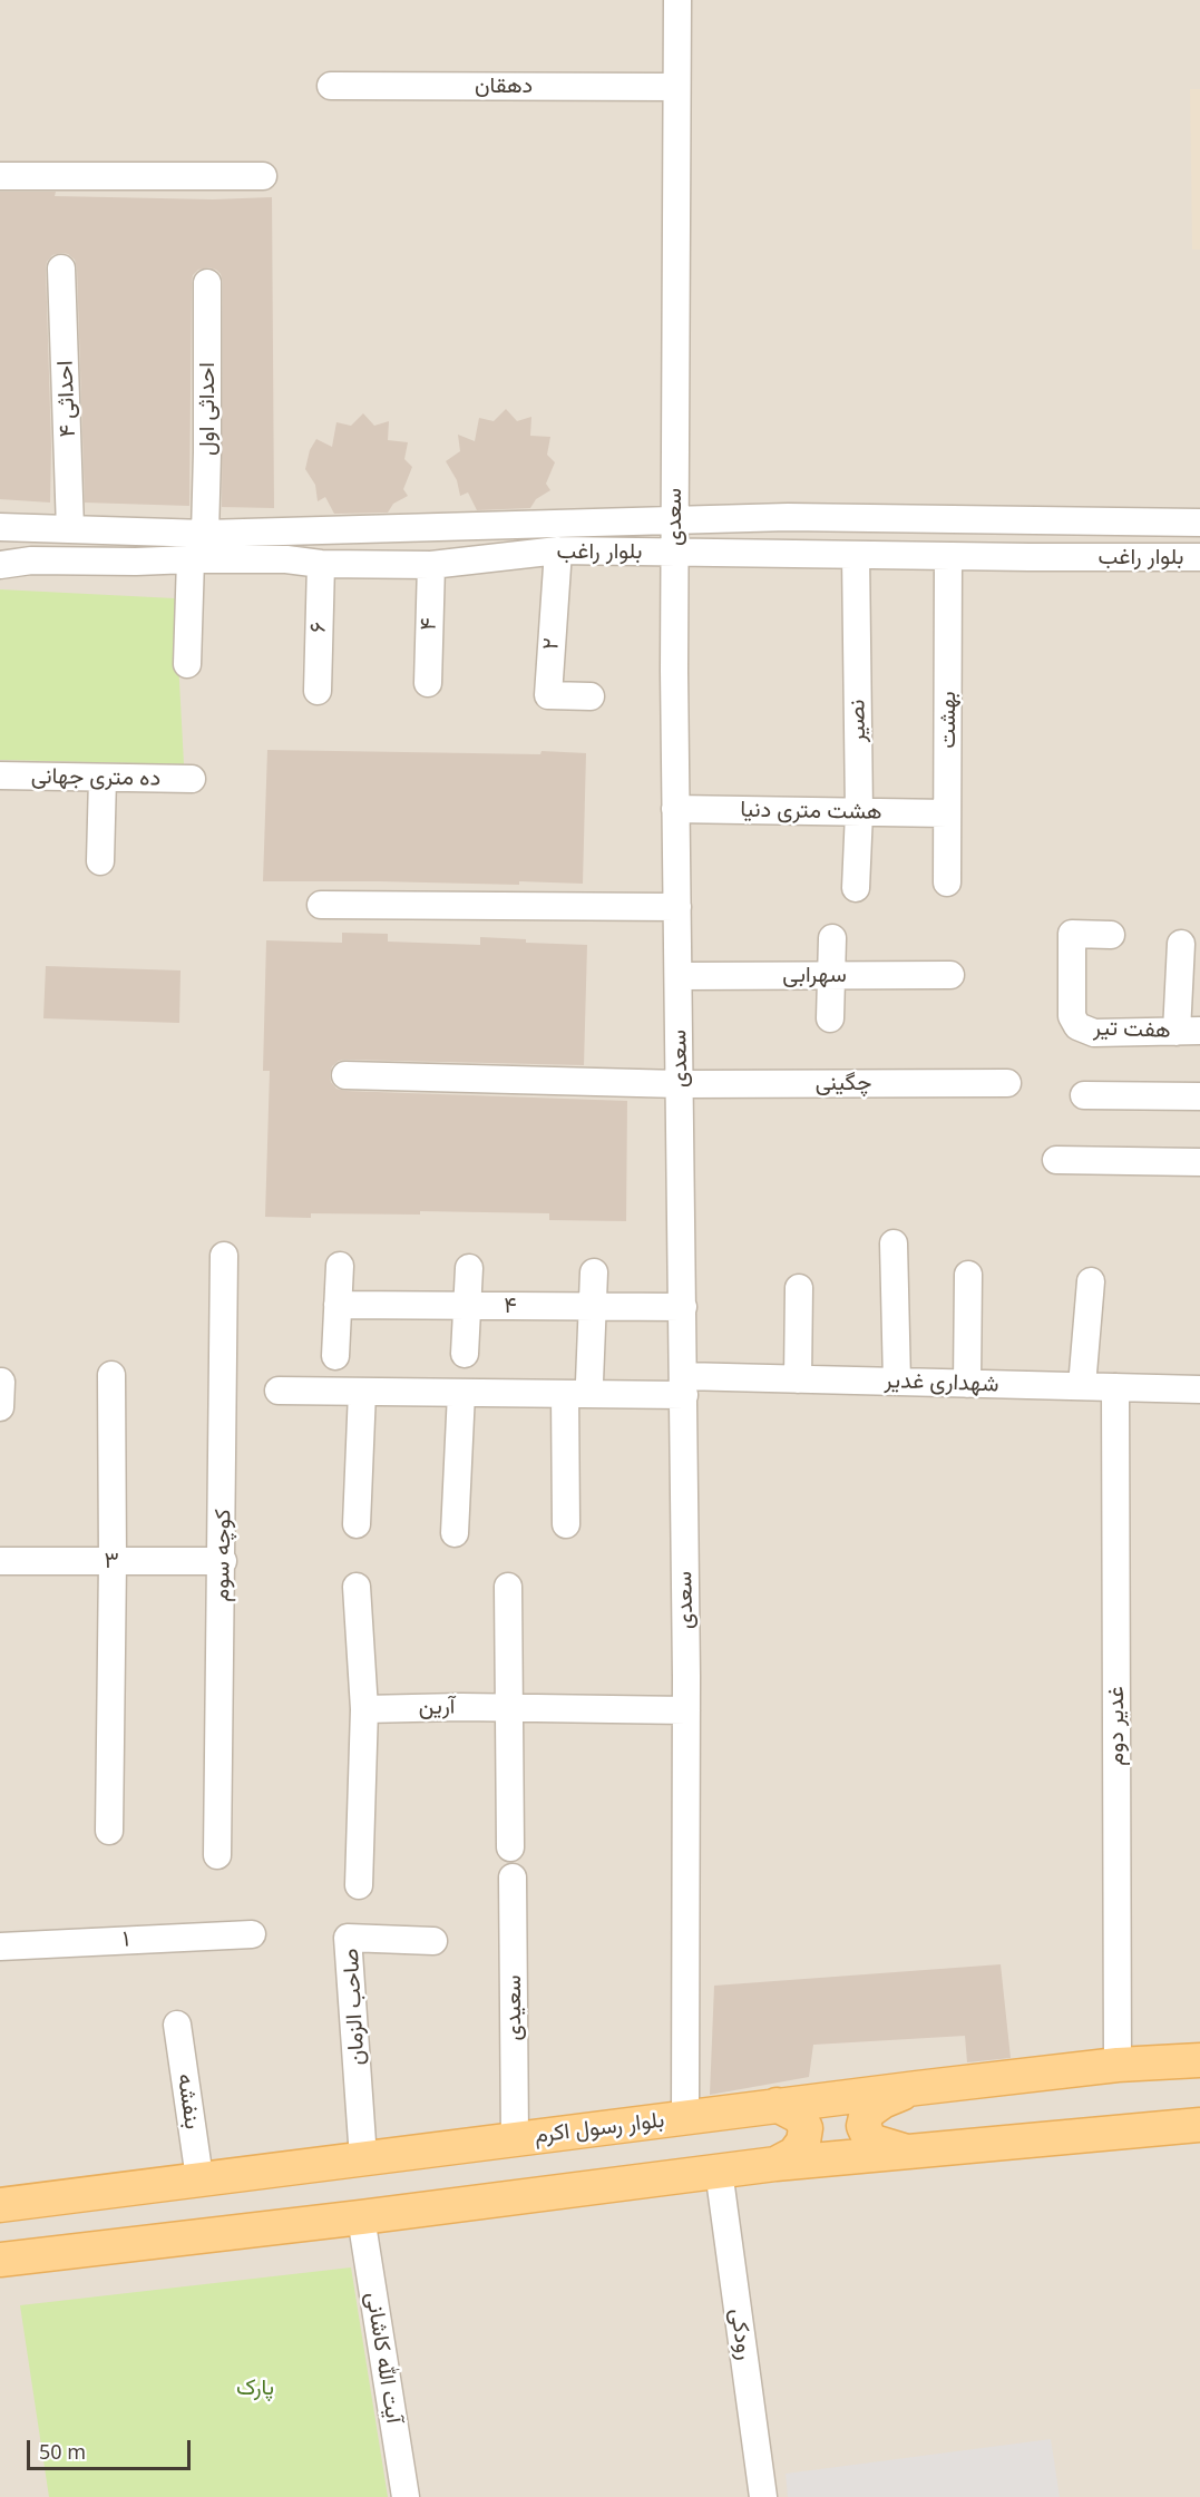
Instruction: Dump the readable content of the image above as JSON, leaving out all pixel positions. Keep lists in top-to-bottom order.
{
  "streets": {
    "main road": ["بلوار رسول اکرم"],
    "street": [
      "دهقان",
      "احداثی ۴",
      "احداثی اول",
      "سعدی",
      "بلوار راغب",
      "۴",
      "۶",
      "۲",
      "بهشت",
      "نصیر",
      "ده متری جهانی",
      "هشت متری دنیا",
      "سهرابی",
      "هفت تیر",
      "چگینی",
      "شهداری غدیر",
      "کوچه سوم",
      "۳",
      "آرین",
      "غدیر دوم",
      "۱",
      "صاحب الزمان",
      "سعیدی",
      "بنفشه",
      "رودکی",
      "آیت الله کاشانی"
    ]
  },
  "crossings": [
    ["دهقان", "سعدی"],
    ["احداثی ۴", "بلوار راغب"],
    ["احداثی اول", "بلوار راغب"],
    ["سعدی", "بلوار راغب"],
    ["سعدی", "۴"],
    ["سعدی", "هشت متری دنیا"],
    ["سعدی", "سهرابی"],
    ["سعدی", "چگینی"],
    ["سعدی", "شهداری غدیر"],
    ["سعدی", "آرین"],
    ["سعدی", "بلوار رسول اکرم"],
    ["بلوار راغب", "۴"],
    ["بلوار راغب", "۶"],
    ["بلوار راغب", "۲"],
    ["بلوار راغب", "بهشت"],
    ["بلوار راغب", "نصیر"],
    ["بهشت", "هشت متری دنیا"],
    ["نصیر", "هشت متری دنیا"],
    ["شهداری غدیر", "غدیر دوم"],
    ["کوچه سوم", "۳"],
    ["غدیر دوم", "بلوار رسول اکرم"],
    ["صاحب الزمان", "بلوار رسول اکرم"],
    ["سعیدی", "بلوار رسول اکرم"],
    ["بنفشه", "بلوار رسول اکرم"]
  ],
  "parks": ["پارک"],
  "scale_bar": "50 m"
}
